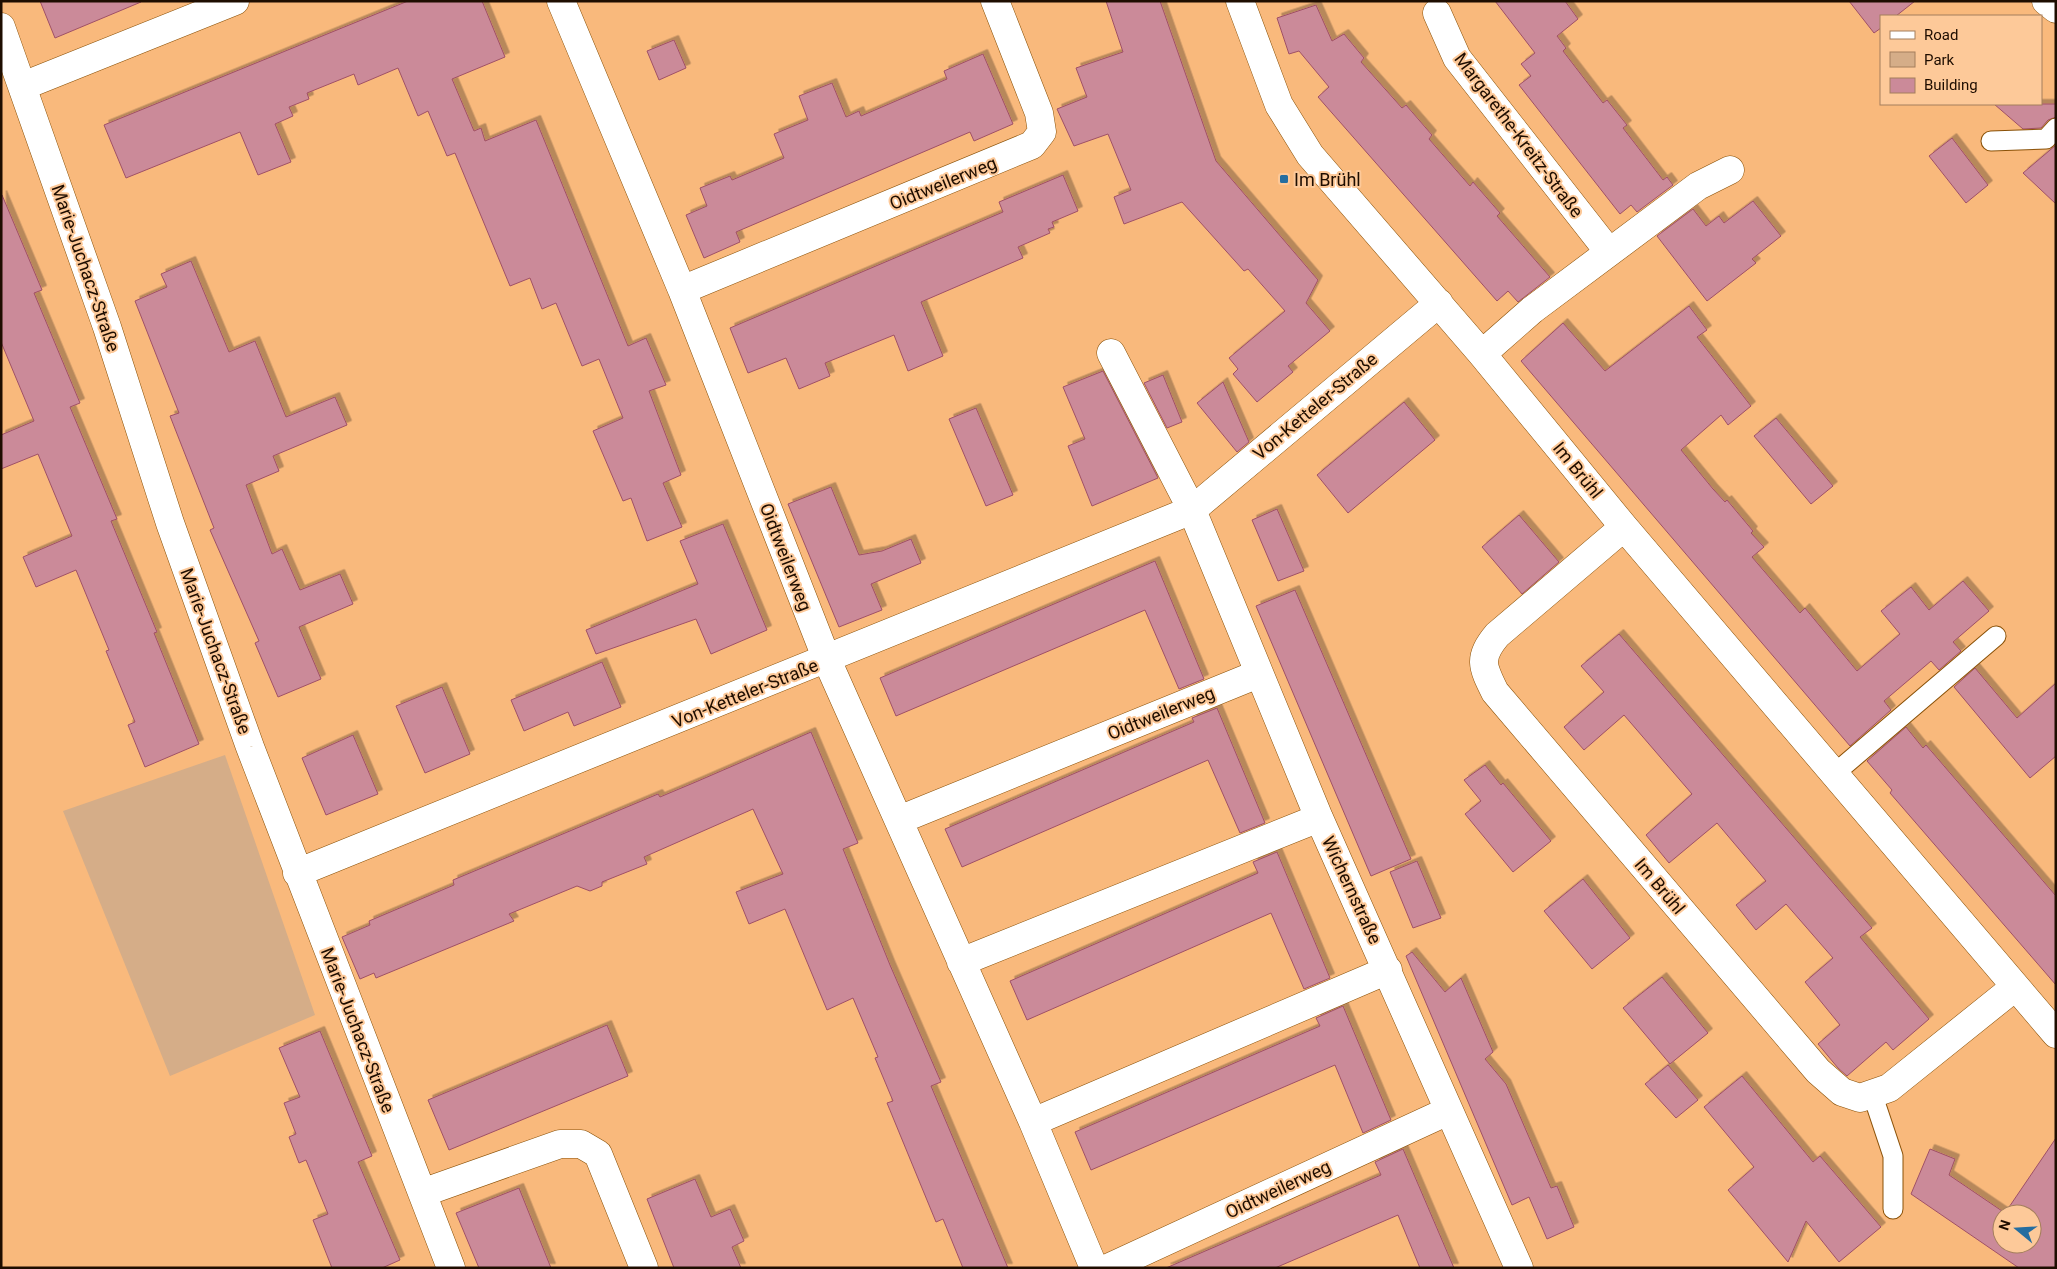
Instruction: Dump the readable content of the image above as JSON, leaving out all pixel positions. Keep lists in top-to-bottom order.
{
  "streets": {
    "street": [
      "Margarethe-Kreitz-Straße",
      "Oidtweilerweg",
      "Marie-Juchacz-Straße",
      "Von-Ketteler-Straße",
      "Im Brühl",
      "Wichernstraße"
    ]
  },
  "crossings": [
    ["Oidtweilerweg", "Von-Ketteler-Straße"],
    ["Oidtweilerweg", "Wichernstraße"],
    ["Marie-Juchacz-Straße", "Von-Ketteler-Straße"],
    ["Von-Ketteler-Straße", "Im Brühl"],
    ["Von-Ketteler-Straße", "Wichernstraße"]
  ],
  "places": {
    "transit": ["Im Brühl"]
  },
  "legend": ["Road", "Park", "Building"],
  "north": "left"
}
